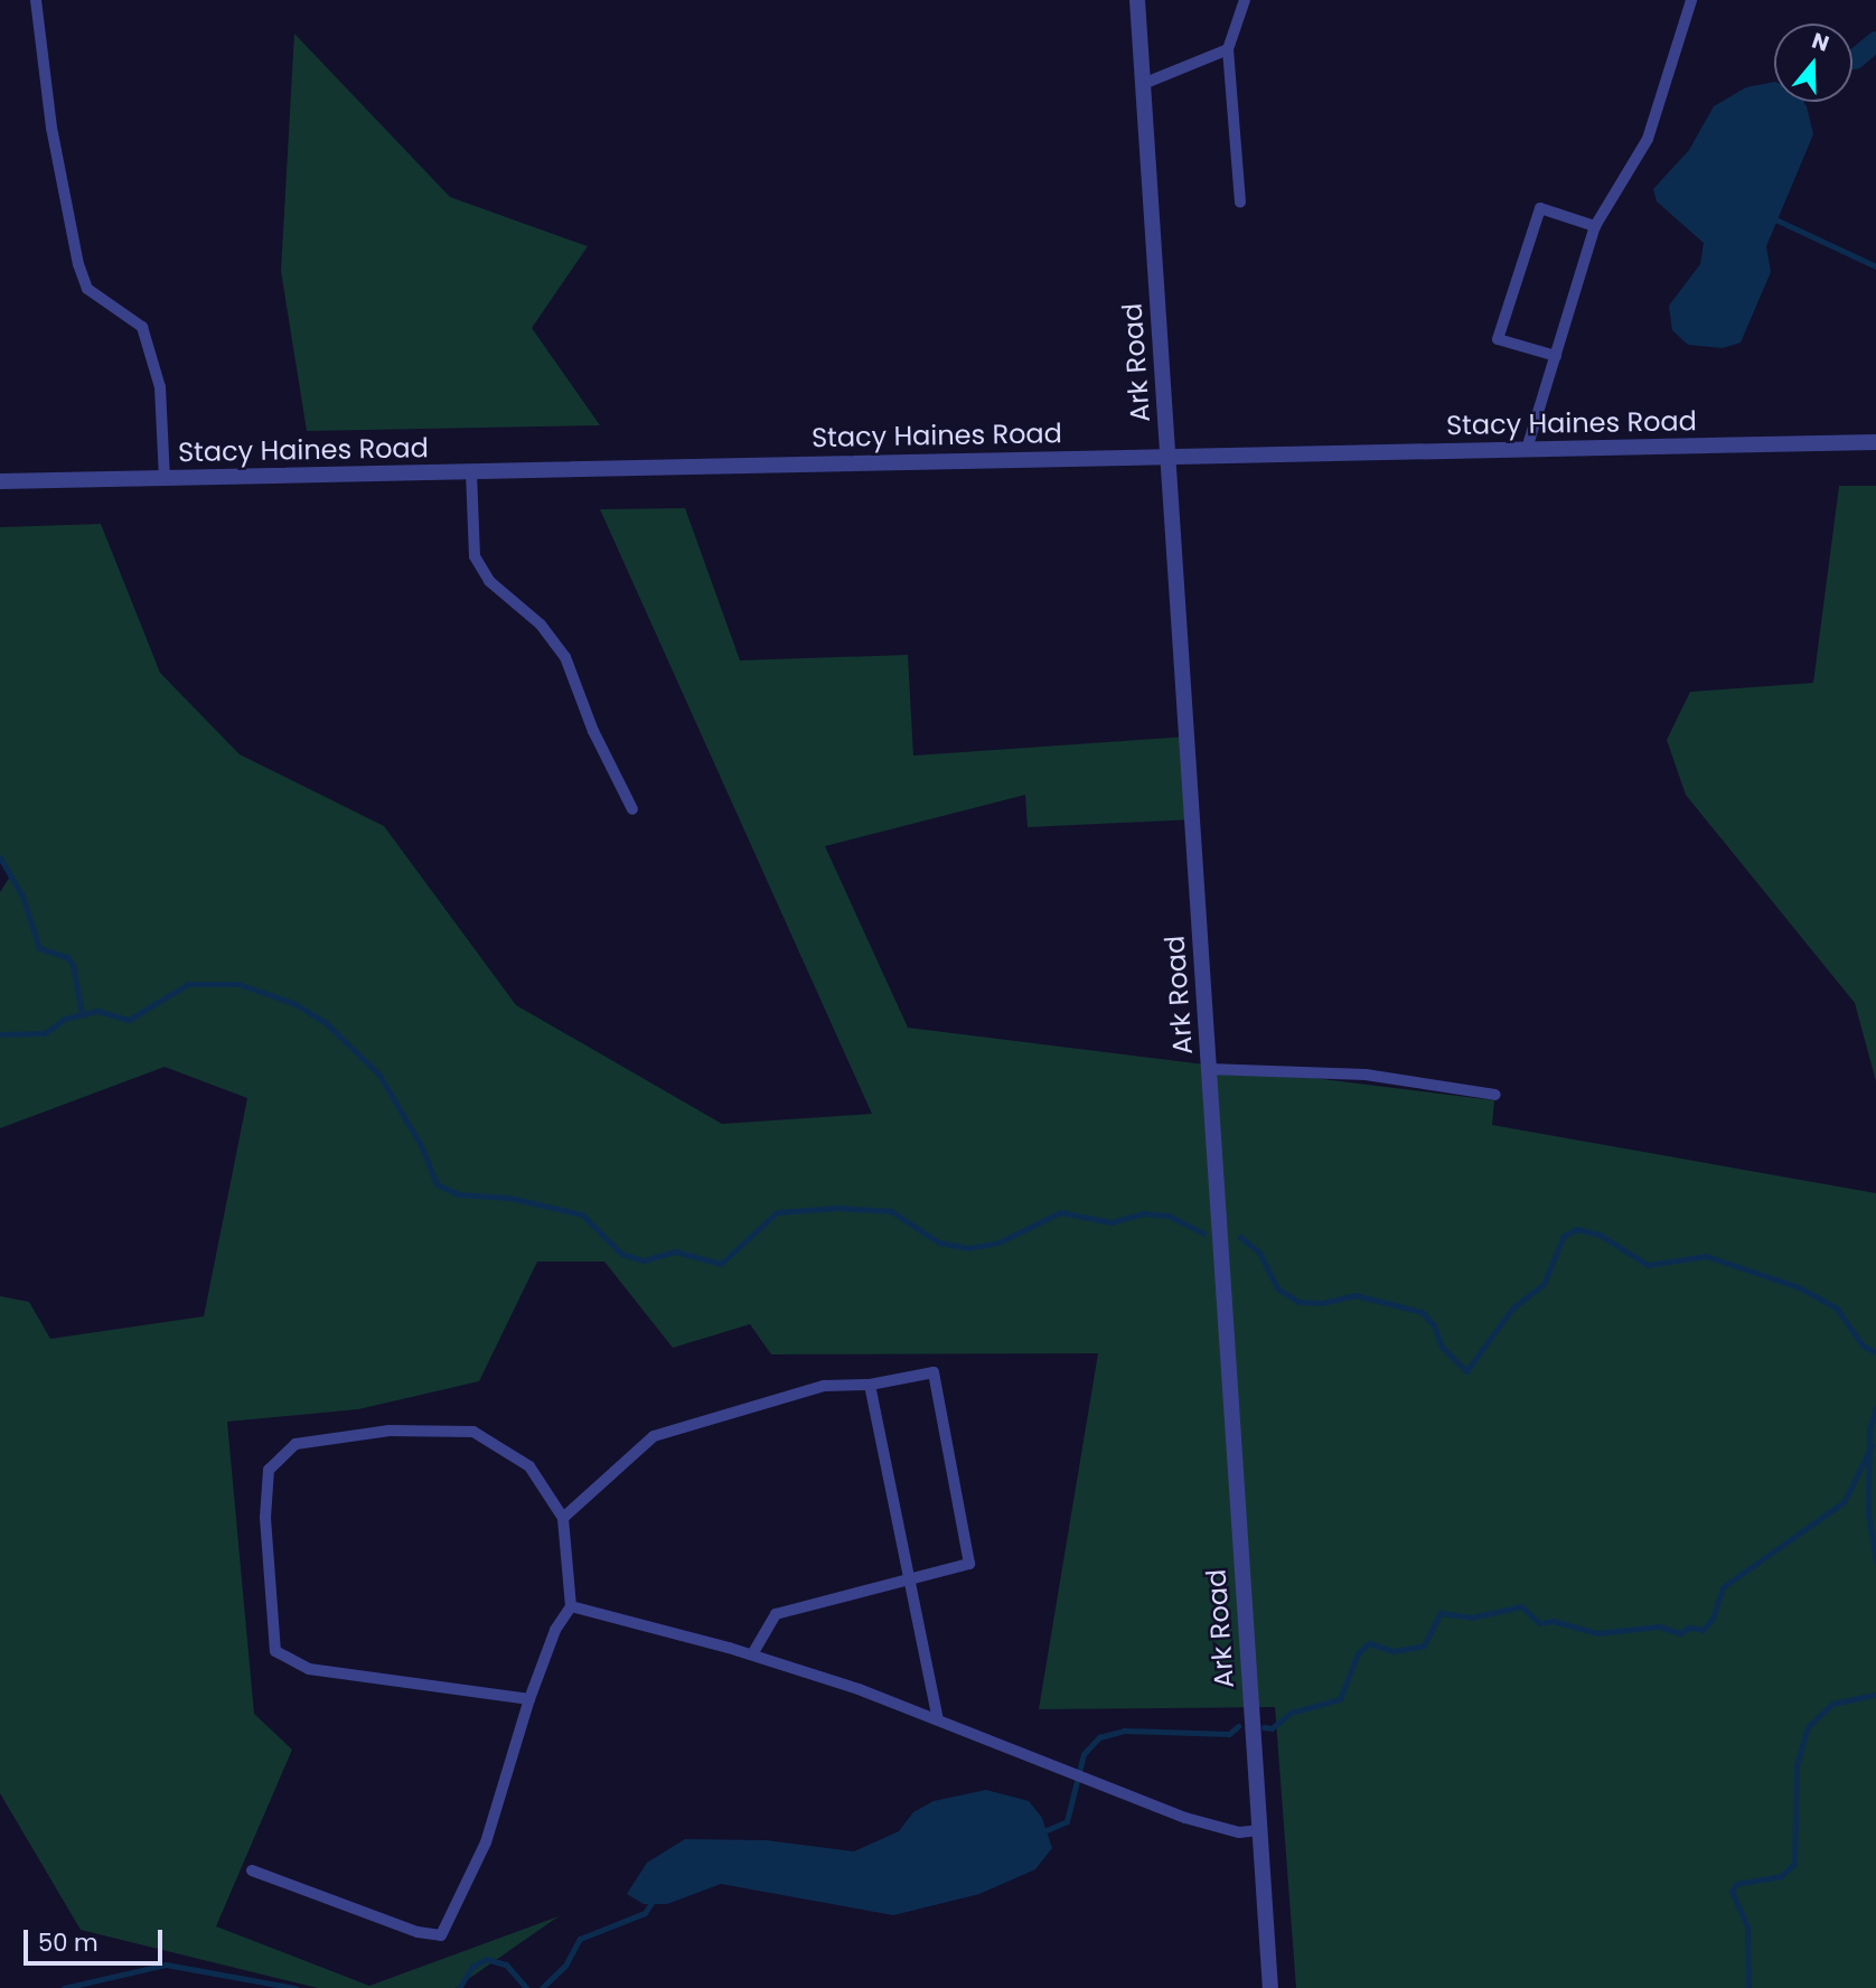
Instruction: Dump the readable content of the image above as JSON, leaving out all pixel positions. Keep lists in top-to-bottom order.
{
  "streets": {
    "street": ["Ark Road", "Stacy Haines Road"]
  },
  "crossings": [
    ["Ark Road", "Stacy Haines Road"]
  ],
  "scale_bar": "50 m",
  "north": "top"
}
